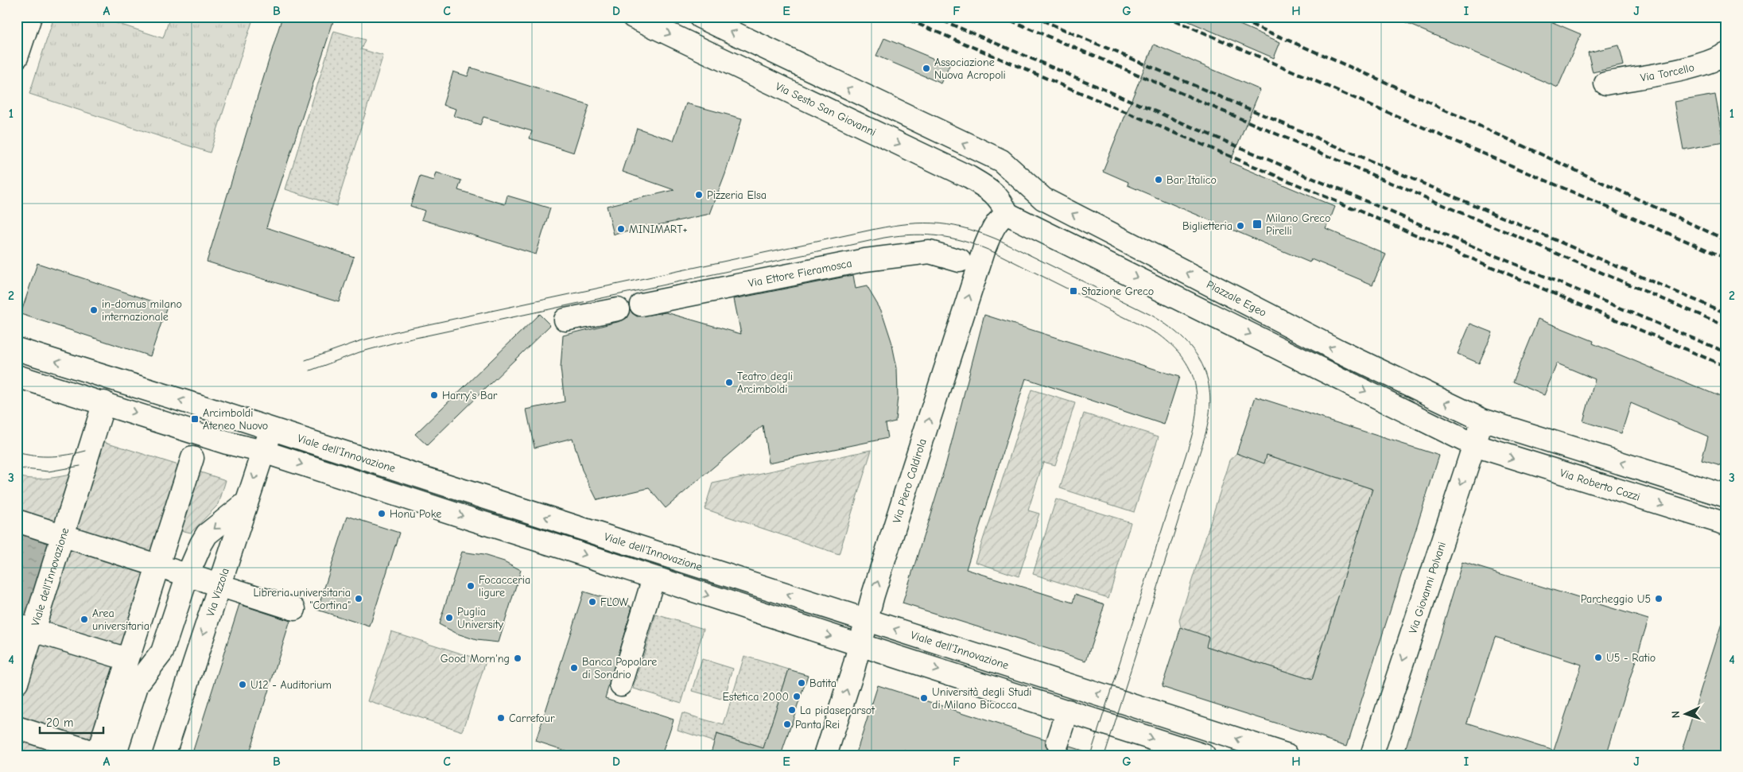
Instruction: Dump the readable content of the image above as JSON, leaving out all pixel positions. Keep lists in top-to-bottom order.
{
  "streets": {
    "street": [
      "Via Torcello",
      "Via Sesto San Giovanni",
      "Via Ettore Fieramosca",
      "Piazzale Egeo",
      "Viale dell'Innovazione",
      "Via Piero Caldirola",
      "Via Roberto Cozzi",
      "Via Giovanni Polvani",
      "Via Vizzola"
    ]
  },
  "crossings": [
    ["Via Sesto San Giovanni", "Via Piero Caldirola"],
    ["Piazzale Egeo", "Via Giovanni Polvani"],
    ["Viale dell'Innovazione", "Via Piero Caldirola"],
    ["Viale dell'Innovazione", "Via Vizzola"],
    ["Via Roberto Cozzi", "Via Giovanni Polvani"]
  ],
  "one_way": ["Via Sesto San Giovanni", "Via Piero Caldirola", "Via Giovanni Polvani"],
  "places": {
    "other": [
      "Associazione Nuova Acropoli",
      "Bar Italico",
      "Pizzeria Elsa",
      "Biglietteria",
      "MINIMART+",
      "in-domus milano internazionale",
      "Teatro degli Arcimboldi",
      "Harry's Bar",
      "Honu Poke",
      "Focacceria ligure",
      "Libreria universitaria \"Cortina\"",
      "Parcheggio U5",
      "FLOW",
      "Puglia University",
      "Area universitaria",
      "U5 - Ratio",
      "Good Morn'ng",
      "Banca Popolare di Sondrio",
      "Batita",
      "U12 - Auditorium",
      "Estetica 2000",
      "Università degli Studi di Milano Bicocca",
      "La pidaseparsot",
      "Carrefour",
      "Panta Rei"
    ],
    "transit": ["Milano Greco Pirelli", "Stazione Greco", "Arcimboldi Ateneo Nuovo"]
  },
  "scale_bar": "20 m",
  "north": "left",
  "grid": {
    "columns": [
      "A",
      "B",
      "C",
      "D",
      "E",
      "F",
      "G",
      "H",
      "I",
      "J"
    ],
    "rows": [
      "1",
      "2",
      "3",
      "4"
    ]
  }
}
